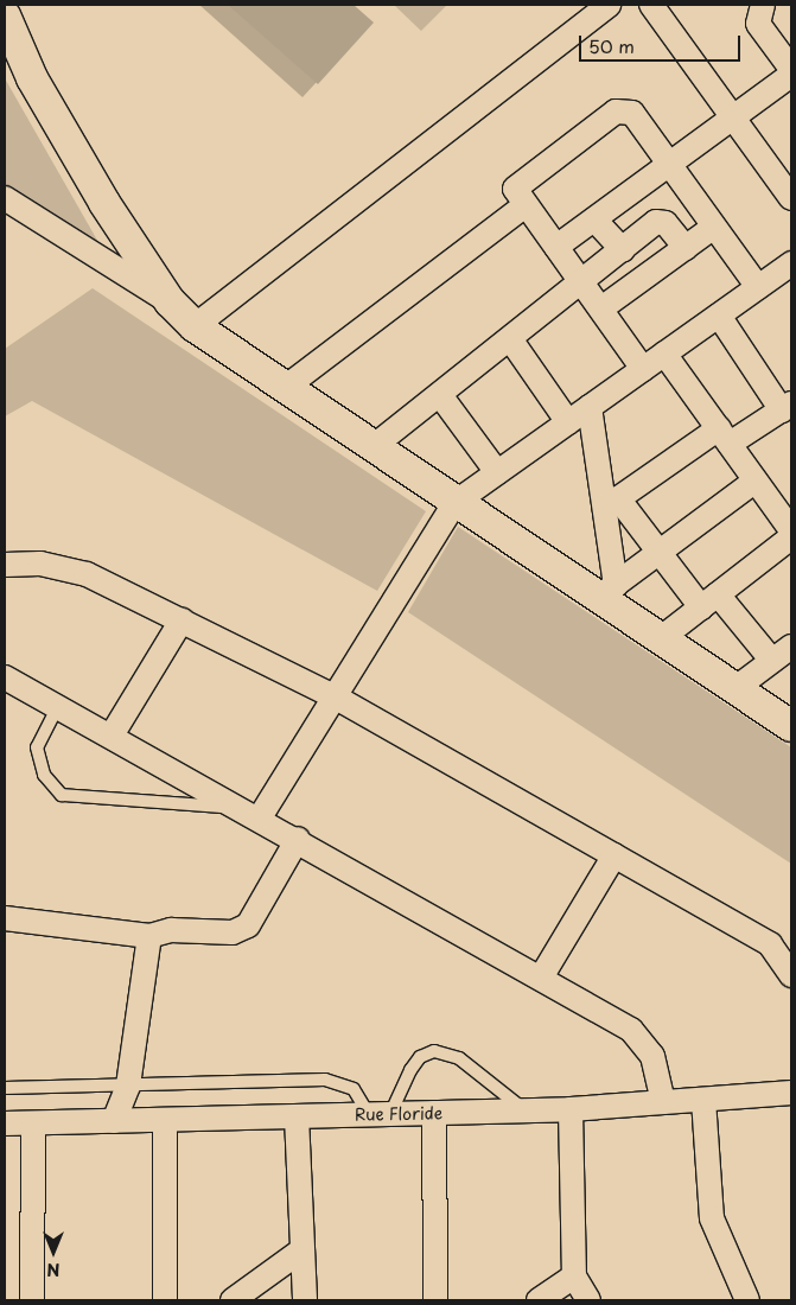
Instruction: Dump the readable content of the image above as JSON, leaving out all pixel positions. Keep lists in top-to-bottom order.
{
  "streets": {
    "street": ["Rue Floride"]
  },
  "scale_bar": "50 m",
  "north": "bottom"
}
